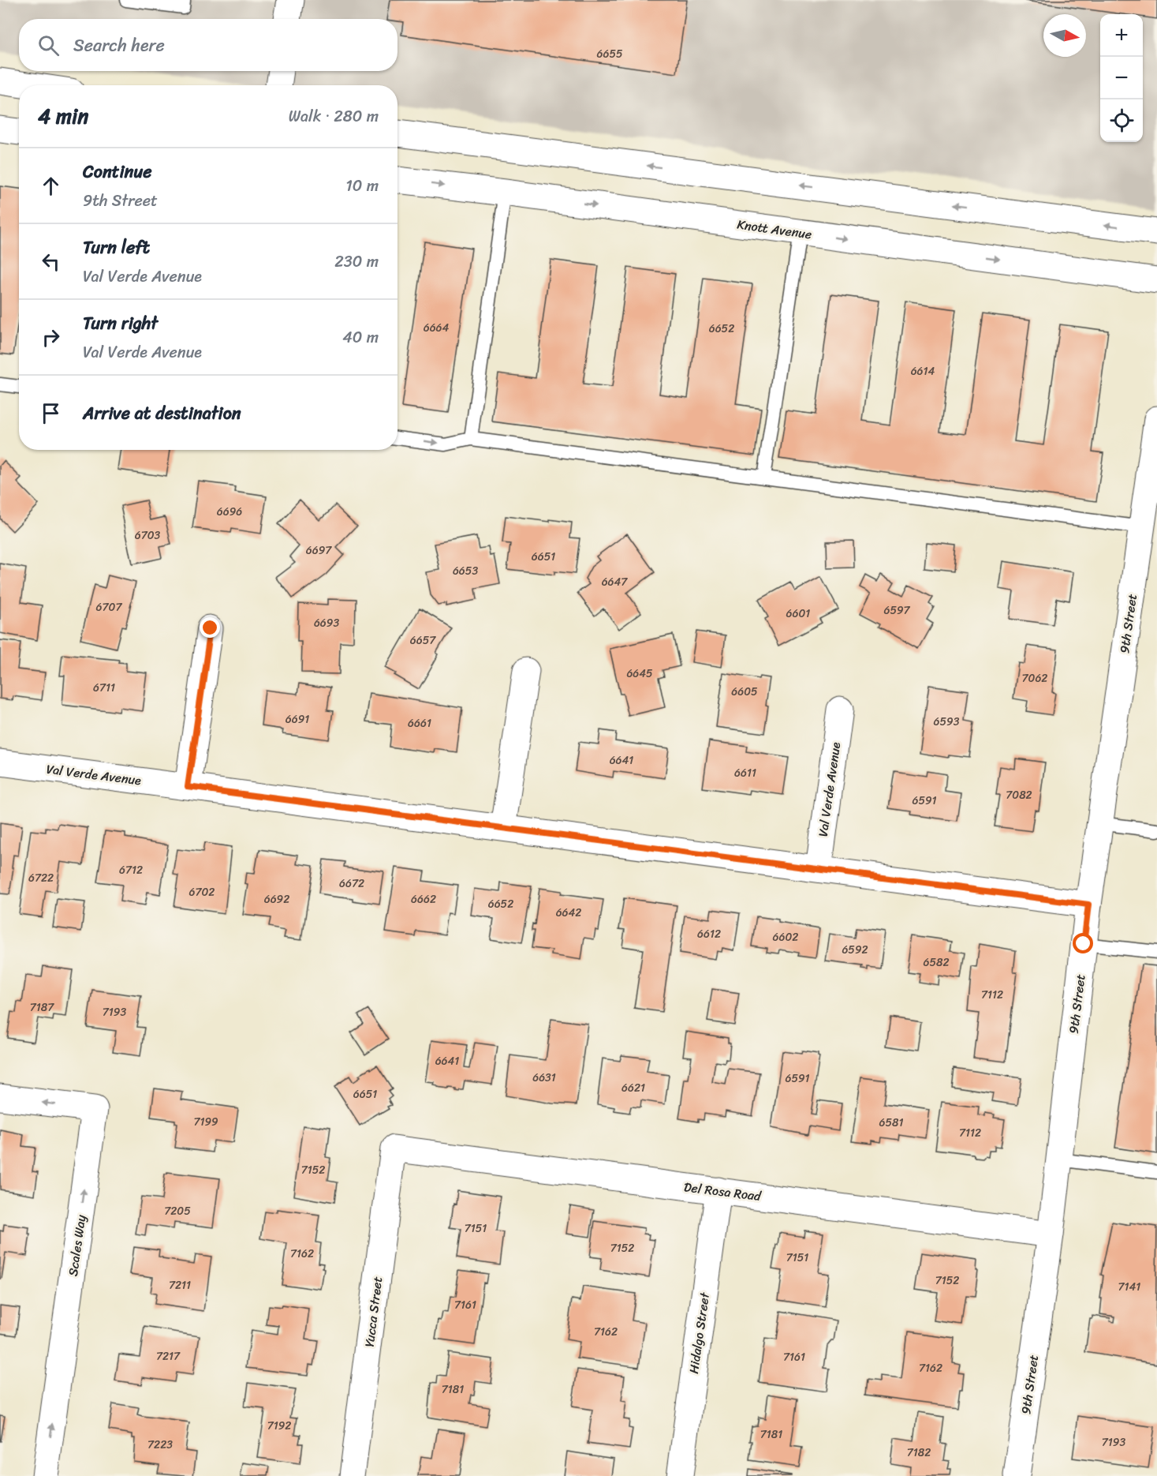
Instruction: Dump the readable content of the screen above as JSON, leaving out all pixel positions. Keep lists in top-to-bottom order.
{
  "streets": {
    "street": [
      "Knott Avenue",
      "9th Street",
      "Val Verde Avenue",
      "Del Rosa Road",
      "Scales Way",
      "Yucca Street",
      "Hidalgo Street"
    ]
  },
  "crossings": [
    ["9th Street", "Val Verde Avenue"],
    ["9th Street", "Del Rosa Road"],
    ["Del Rosa Road", "Yucca Street"],
    ["Del Rosa Road", "Hidalgo Street"]
  ],
  "one_way": ["Scales Way"],
  "house_numbers": [
    "6655",
    "6664",
    "6652",
    "6614",
    "6696",
    "6703",
    "6697",
    "6651",
    "6653",
    "6647",
    "6707",
    "6597",
    "6601",
    "6693",
    "6657",
    "6645",
    "7062",
    "6711",
    "6605",
    "6691",
    "6593",
    "6661",
    "6641",
    "6611",
    "7082",
    "6591",
    "6712",
    "6722",
    "6672",
    "6702",
    "6692",
    "6662",
    "6652",
    "6642",
    "6612",
    "6602",
    "6592",
    "6582",
    "7112",
    "7187",
    "7193",
    "6641",
    "6631",
    "6591",
    "6621",
    "6651",
    "7199",
    "6581",
    "7112",
    "7152",
    "7205",
    "7151",
    "7152",
    "7162",
    "7151",
    "7152",
    "7211",
    "7141",
    "7161",
    "7162",
    "7217",
    "7161",
    "7162",
    "7181",
    "7192",
    "7181",
    "7193",
    "7223",
    "7182"
  ],
  "north": "right",
  "page": {
    "map_buttons": ["+", "−"],
    "search": "Search here",
    "heading": ["4 min", "Walk · 280 m"],
    "list": [
      ["Continue", "9th Street", "10 m"],
      ["Turn left", "Val Verde Avenue", "230 m"],
      ["Turn right", "Val Verde Avenue", "40 m"],
      "Arrive at destination"
    ]
  }
}
